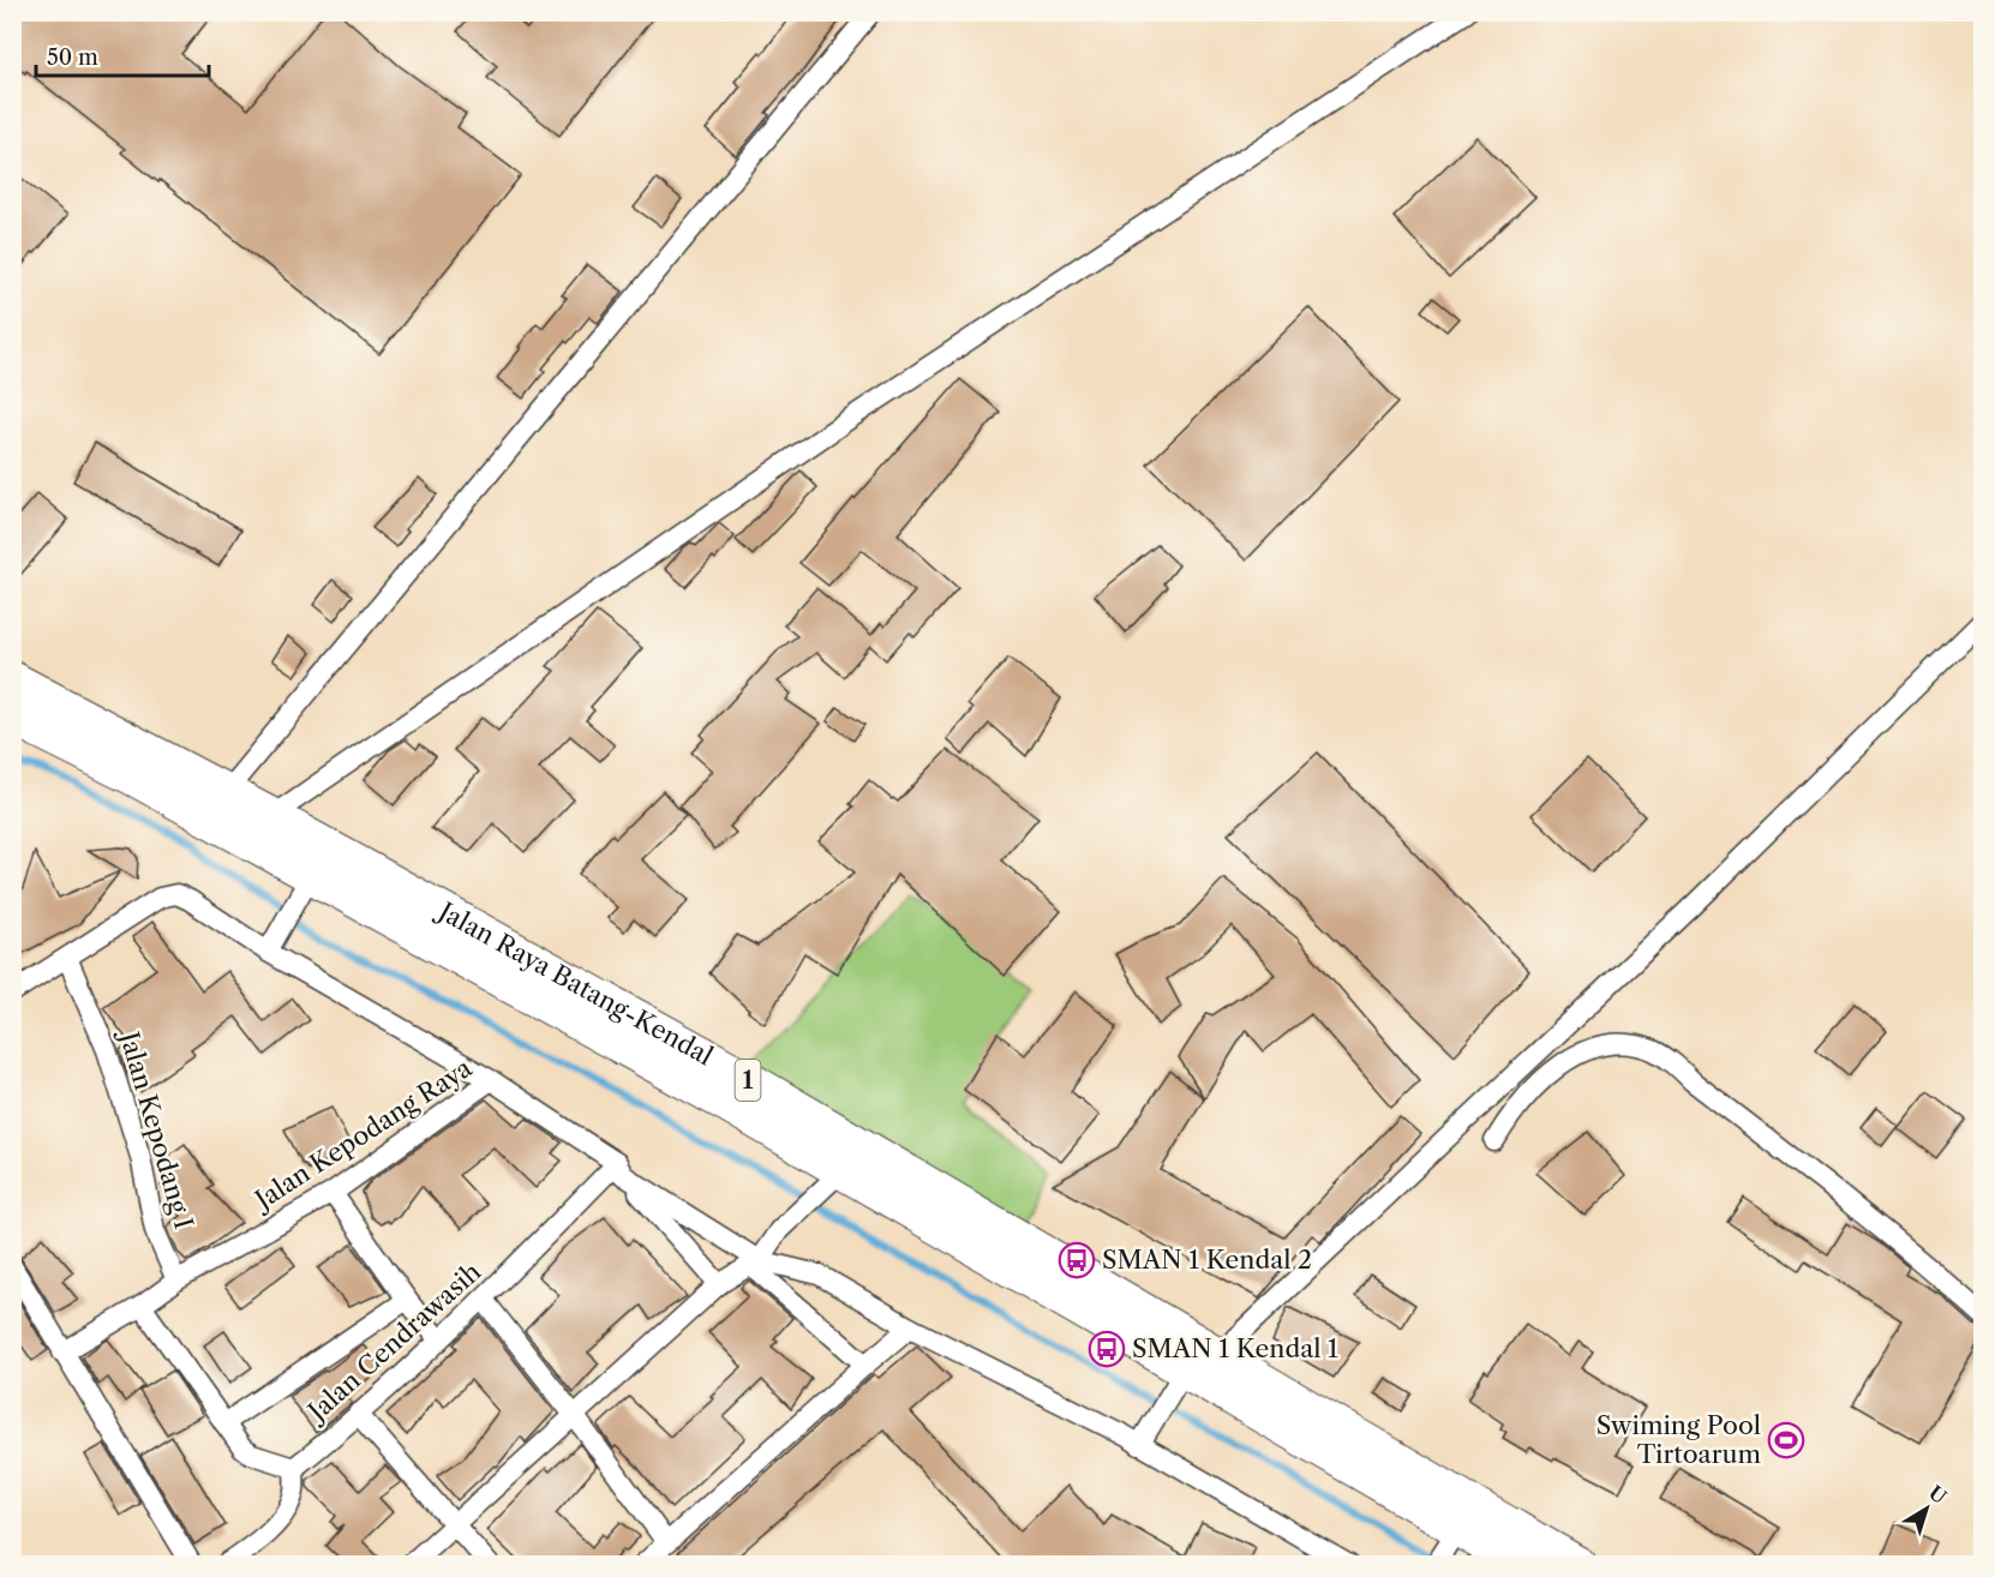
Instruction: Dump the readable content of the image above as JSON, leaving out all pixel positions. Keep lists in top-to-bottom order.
{
  "streets": {
    "highway": ["Jalan Raya Batang-Kendal", "1"],
    "street": ["Jalan Kepodang I", "Jalan Kepodang Raya", "Jalan Cendrawasih"]
  },
  "crossings": [
    ["Jalan Kepodang I", "Jalan Kepodang Raya"],
    ["Jalan Kepodang Raya", "Jalan Cendrawasih"]
  ],
  "places": {
    "bus stop": ["SMAN 1 Kendal 2", "SMAN 1 Kendal 1"],
    "sports": ["Swiming Pool Tirtoarum"]
  },
  "scale_bar": "50 m",
  "north": "top right"
}
